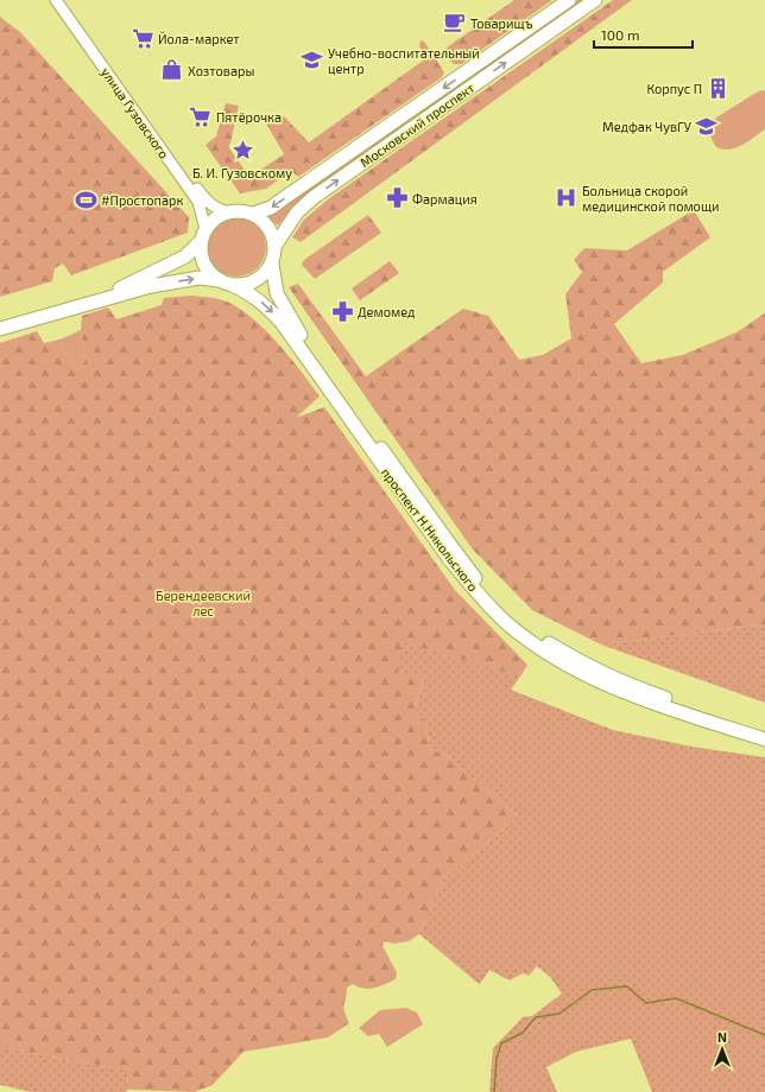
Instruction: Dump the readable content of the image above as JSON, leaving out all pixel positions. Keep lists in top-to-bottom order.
{
  "streets": {
    "main road": ["улица Гузовского", "Московский проспект", "проспект Н.Никольского"]
  },
  "crossings": [
    ["улица Гузовского", "Московский проспект"],
    ["улица Гузовского", "проспект Н.Никольского"],
    ["Московский проспект", "проспект Н.Никольского"]
  ],
  "parks": ["Берендеевский лес"],
  "places": {
    "cafe": ["Товарищъ"],
    "supermarket": ["Йола-маркет", "Пятёрочка"],
    "school or university": ["Учебно-воспитательный центр", "Медфак ЧувГУ"],
    "shop": ["Хозтовары"],
    "building": ["Корпус П"],
    "place": ["Б. И. Гузовскому"],
    "hospital": ["Больница скорой медицинской помощи"],
    "pharmacy": ["Фармация", "Демомед"],
    "sports": ["#Простопарк"]
  },
  "scale_bar": "100 m",
  "north": "top"
}
